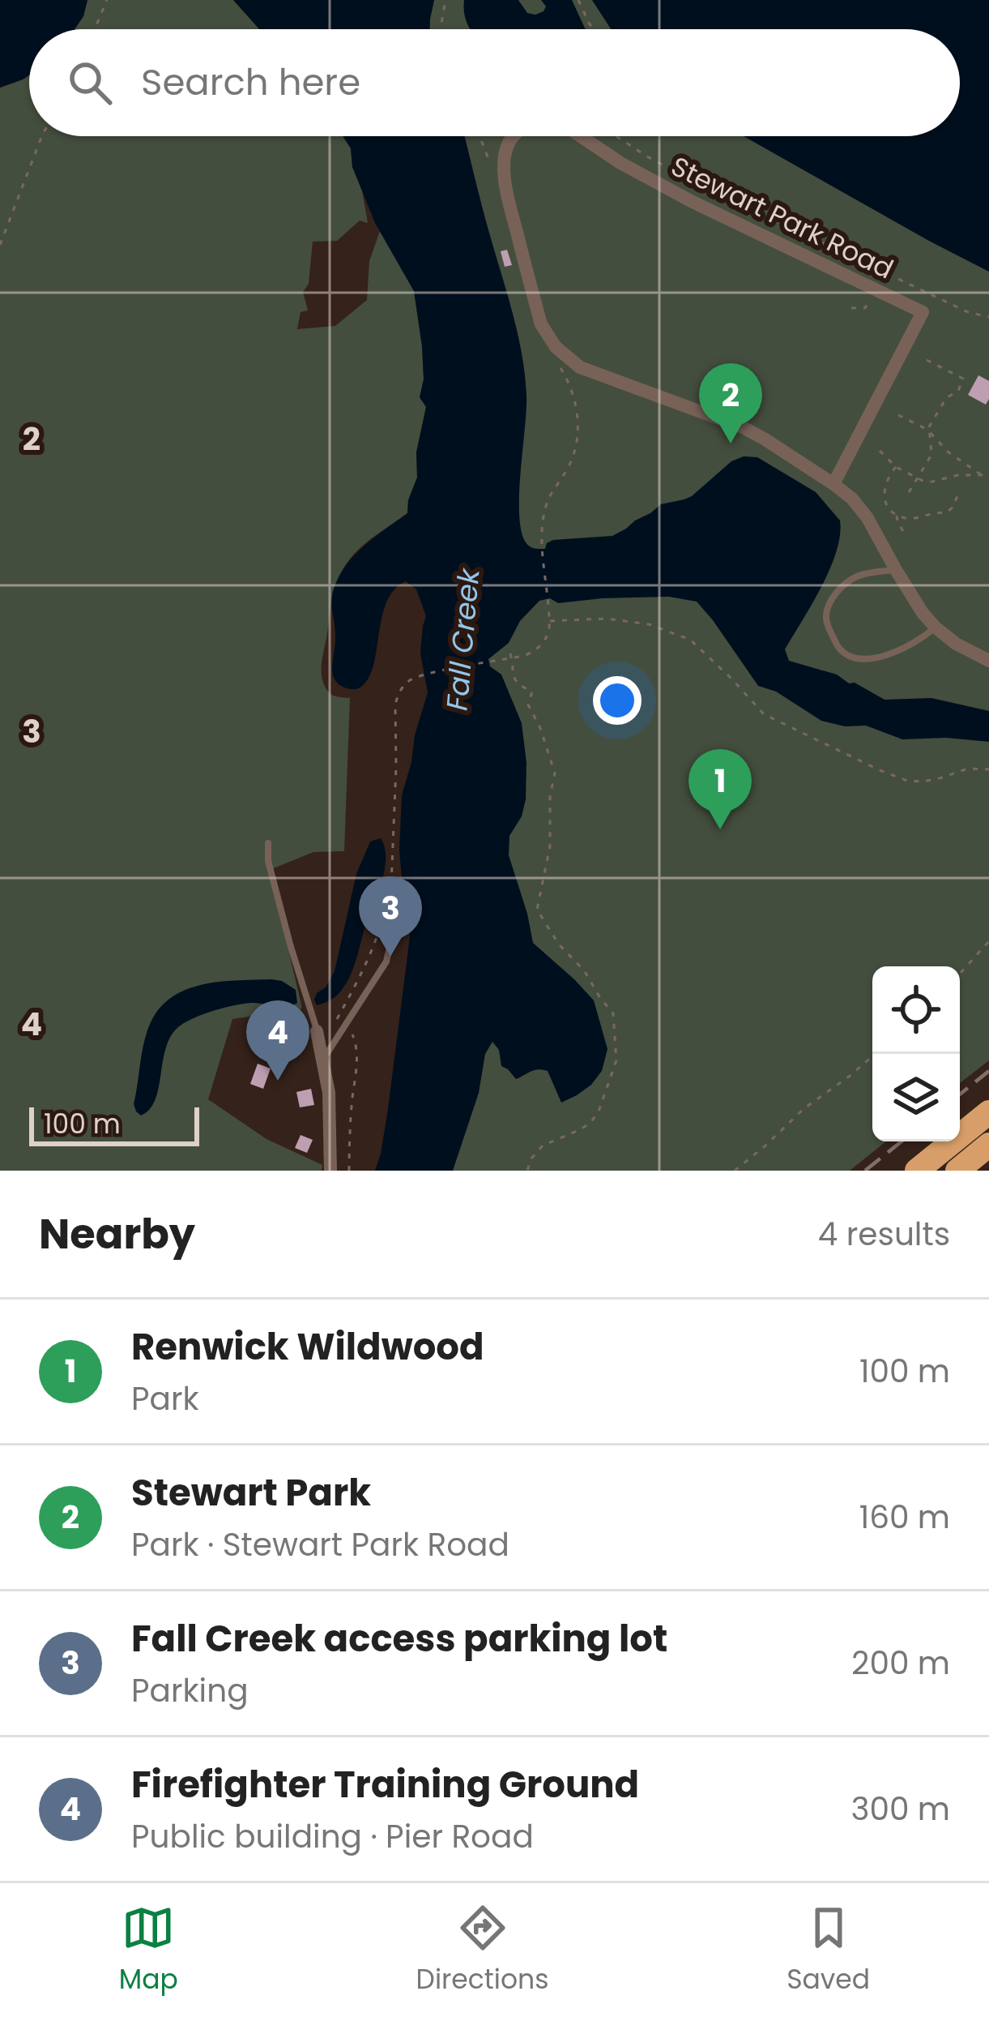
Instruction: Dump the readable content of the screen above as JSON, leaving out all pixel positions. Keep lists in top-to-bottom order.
{
  "streets": {
    "street": ["Stewart Park Road"]
  },
  "water": ["Fall Creek"],
  "scale_bar": "100 m",
  "page": {
    "search": "Search here",
    "pins": [
      "2",
      "1",
      "3",
      "4"
    ],
    "scale": "100 m",
    "heading": ["Nearby", "4 results"],
    "list": [
      {
        "mark": "1",
        "name": "Renwick Wildwood",
        "note": "Park",
        "value": "100 m"
      },
      {
        "mark": "2",
        "name": "Stewart Park",
        "note": "Park · Stewart Park Road",
        "value": "160 m"
      },
      {
        "mark": "3",
        "name": "Fall Creek access parking lot",
        "note": "Parking",
        "value": "200 m"
      },
      {
        "mark": "4",
        "name": "Firefighter Training Ground",
        "note": "Public building · Pier Road",
        "value": "300 m"
      }
    ],
    "nav": ["Map", "Directions", "Saved"]
  },
  "grid": {
    "rows": ["2", "3", "4"]
  }
}
